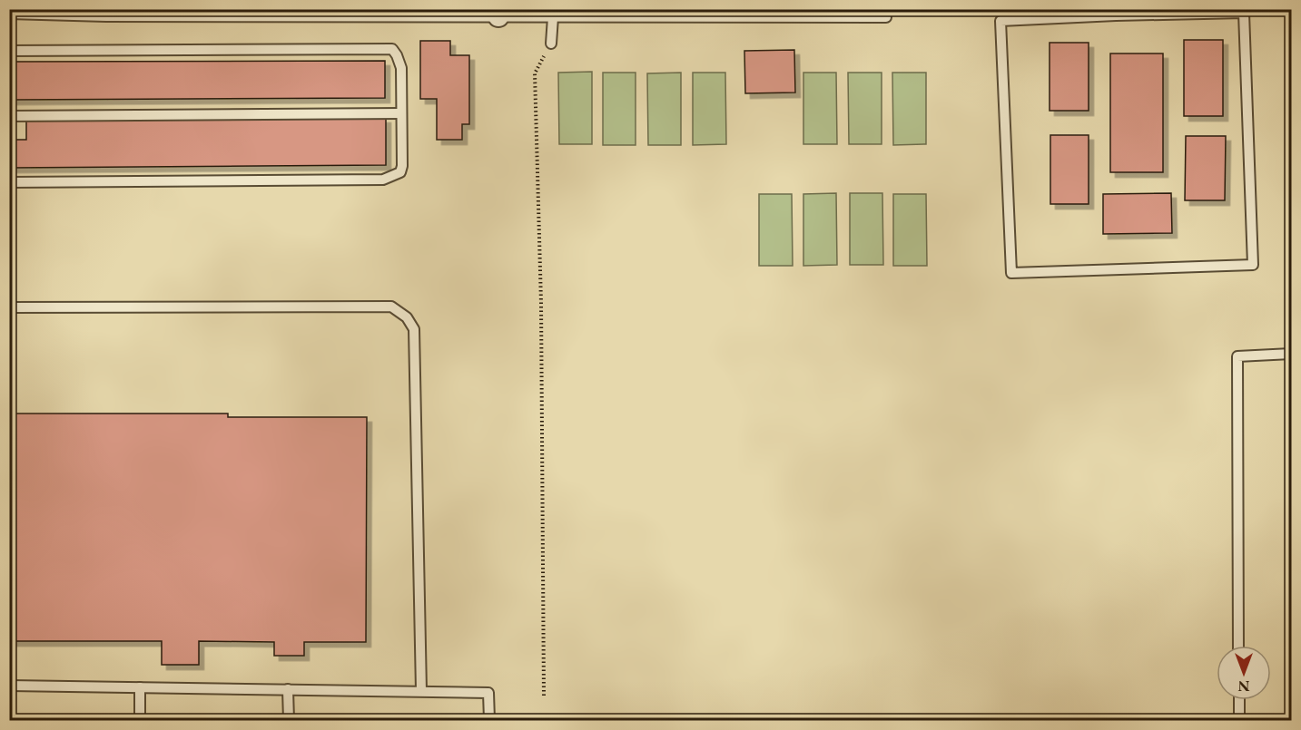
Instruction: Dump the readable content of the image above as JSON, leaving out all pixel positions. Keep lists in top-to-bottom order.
{
  "north": "bottom"
}
